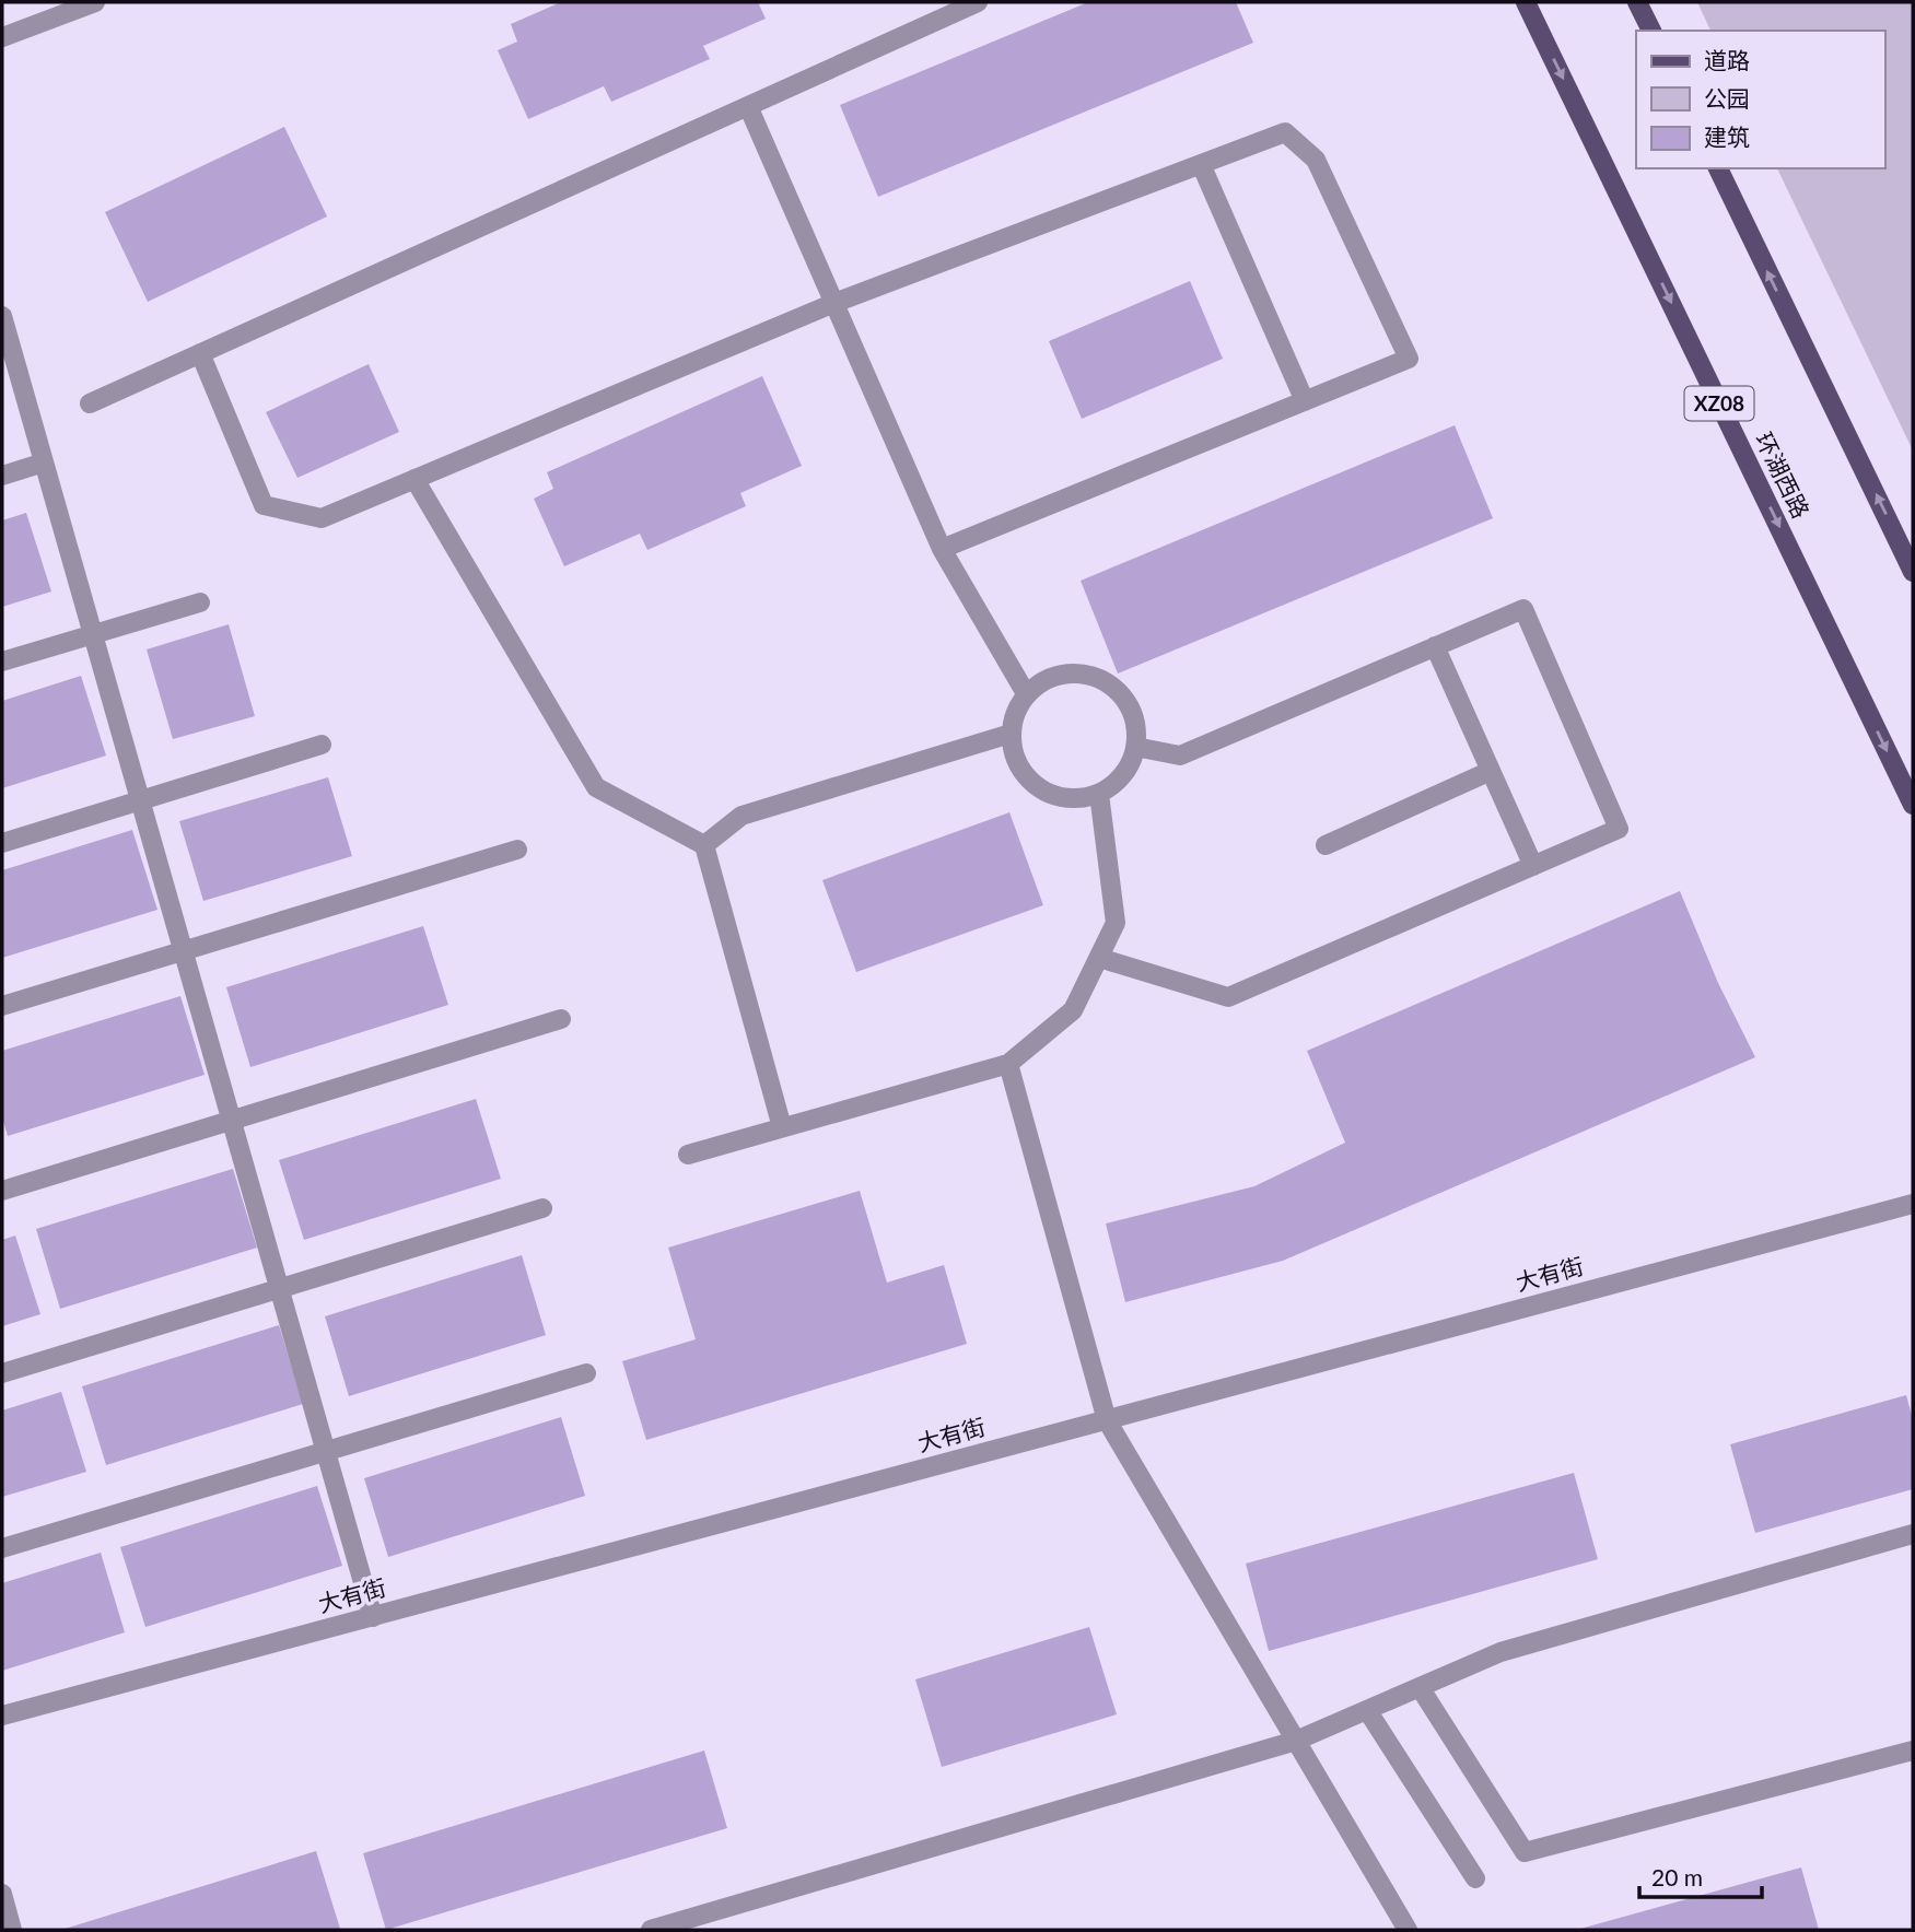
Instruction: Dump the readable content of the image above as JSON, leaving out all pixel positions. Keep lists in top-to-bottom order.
{
  "streets": {
    "main road": ["XZ08", "环湖西路"],
    "street": ["大有街"]
  },
  "legend": ["道路", "公园", "建筑"],
  "scale_bar": "20 m"
}
